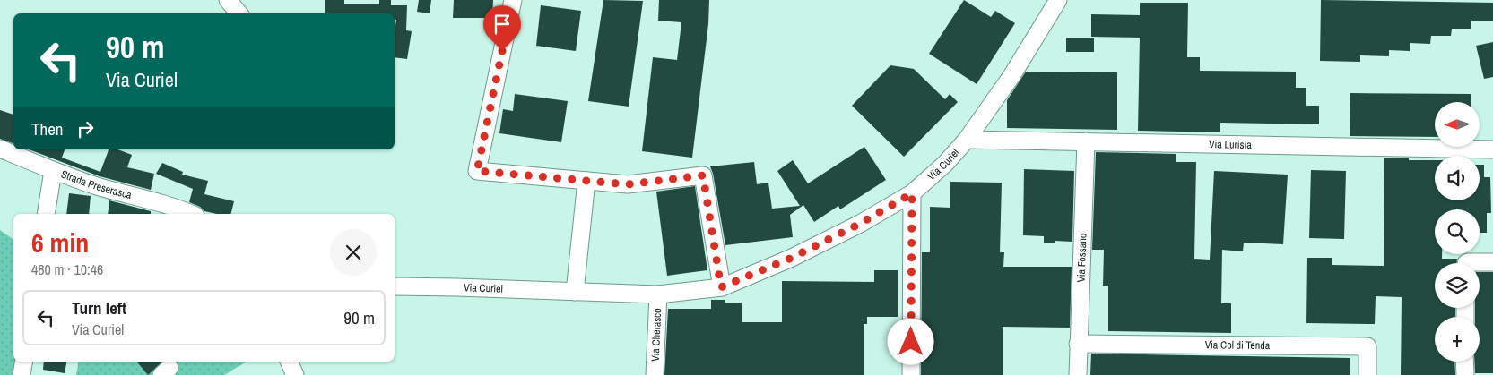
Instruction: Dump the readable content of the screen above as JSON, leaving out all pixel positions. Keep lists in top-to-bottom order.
{
  "streets": {
    "street": [
      "Via Lurisia",
      "Via Curiel",
      "Strada Preserasca",
      "Via Fossano",
      "Via Cherasco",
      "Via Col di Tenda"
    ]
  },
  "crossings": [
    ["Via Lurisia", "Via Curiel"],
    ["Via Lurisia", "Via Fossano"],
    ["Via Curiel", "Via Cherasco"],
    ["Via Fossano", "Via Col di Tenda"]
  ],
  "north": "left",
  "page": {
    "turn": ["90 m", "Via Curiel"],
    "map_buttons": "+",
    "then": "Then",
    "heading": ["6 min", "480 m · 10:46"],
    "list": [
      {
        "name": "Turn left",
        "note": "Via Curiel",
        "value": "90 m"
      }
    ]
  }
}
